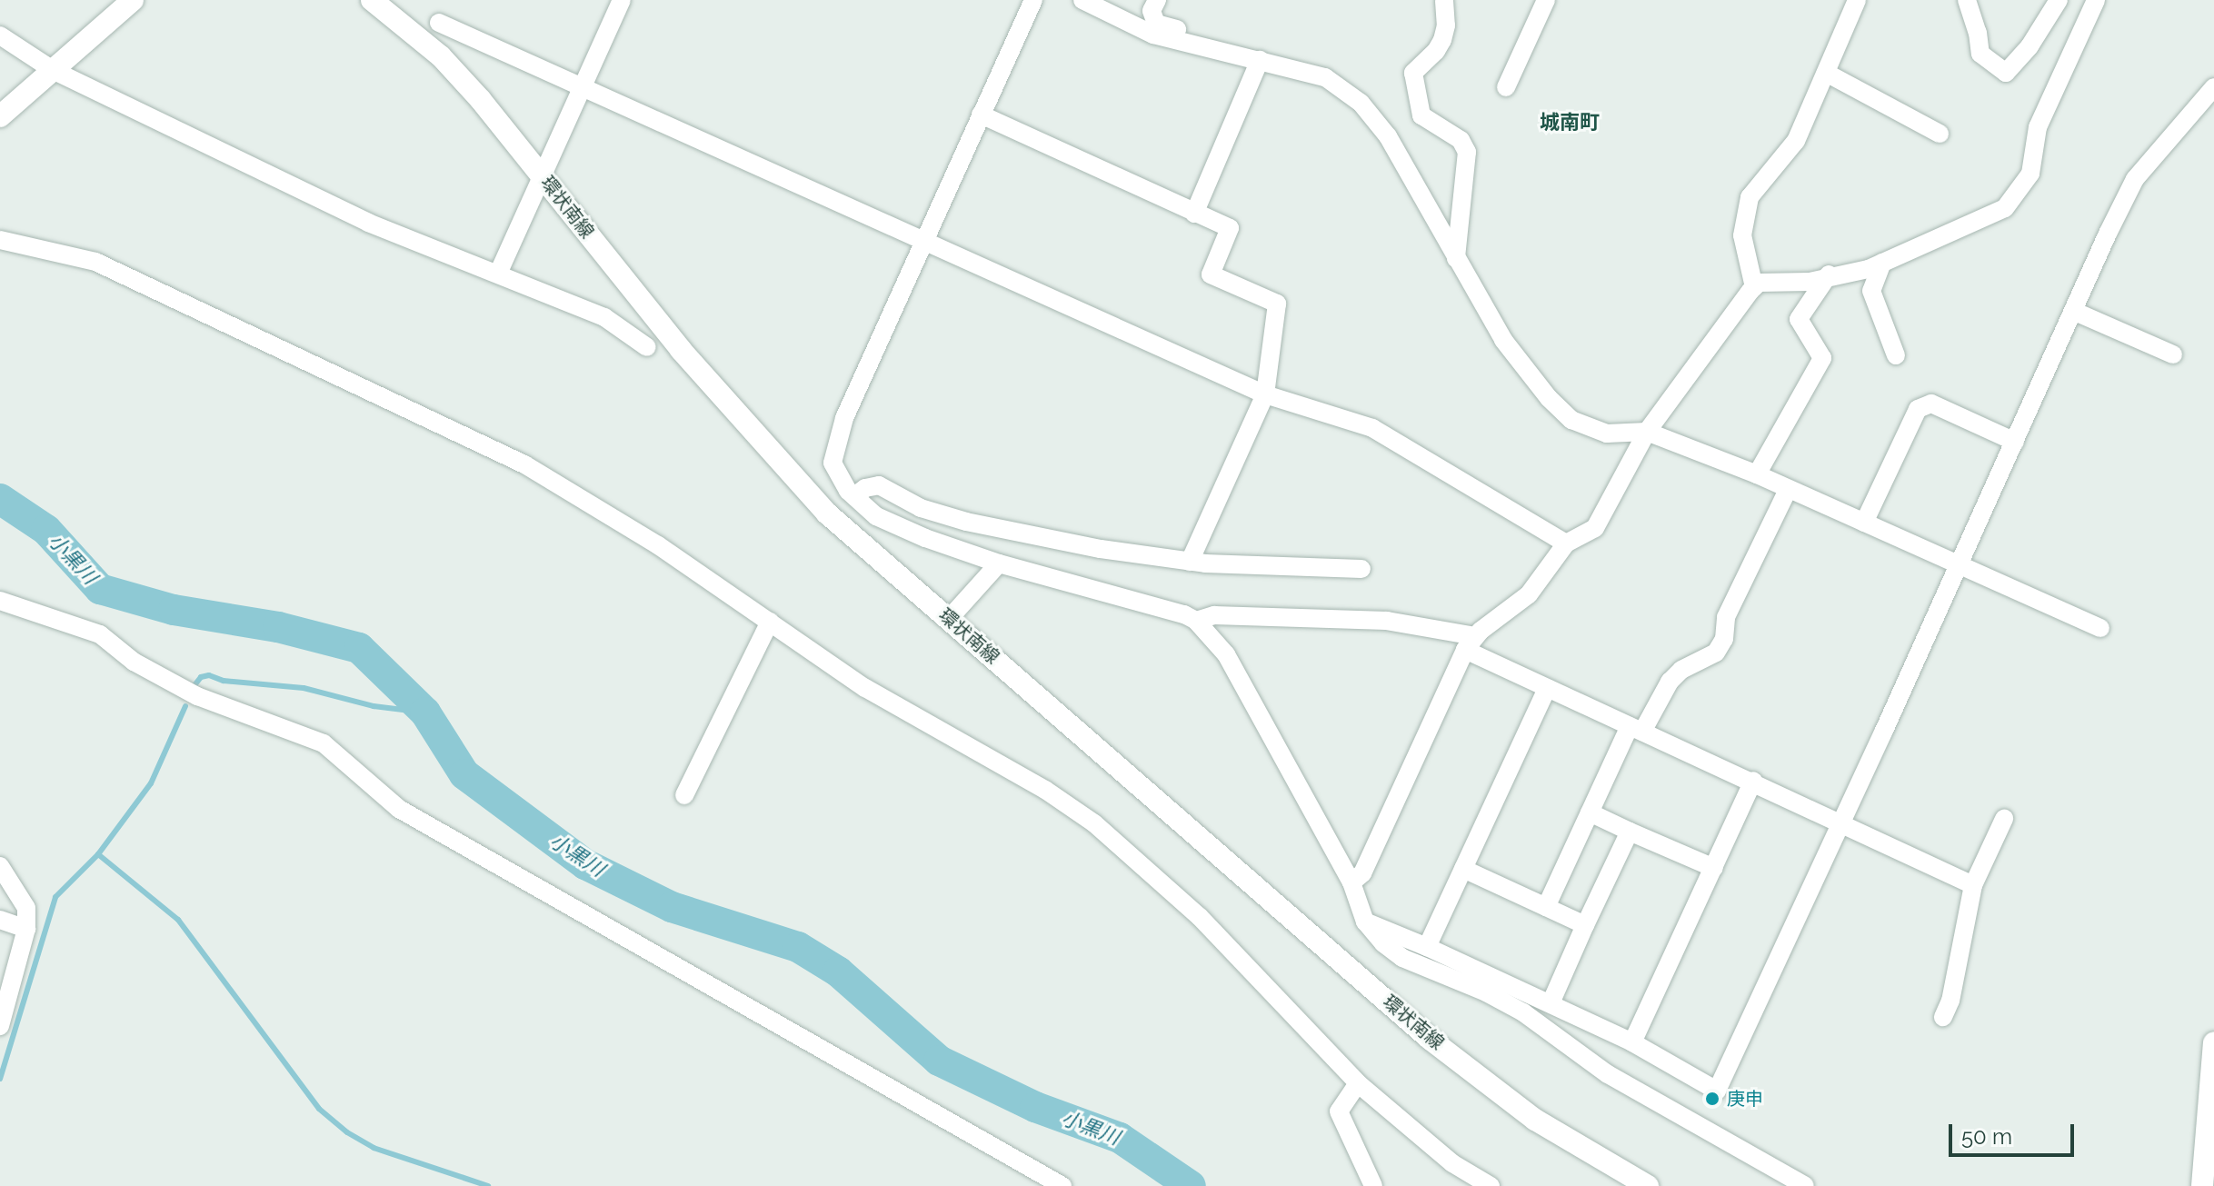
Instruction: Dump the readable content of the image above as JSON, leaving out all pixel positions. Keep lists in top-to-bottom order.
{
  "streets": {
    "street": ["環状南線"]
  },
  "districts": ["城南町"],
  "water": ["小黒川"],
  "places": ["庚申"],
  "scale_bar": "50 m"
}
